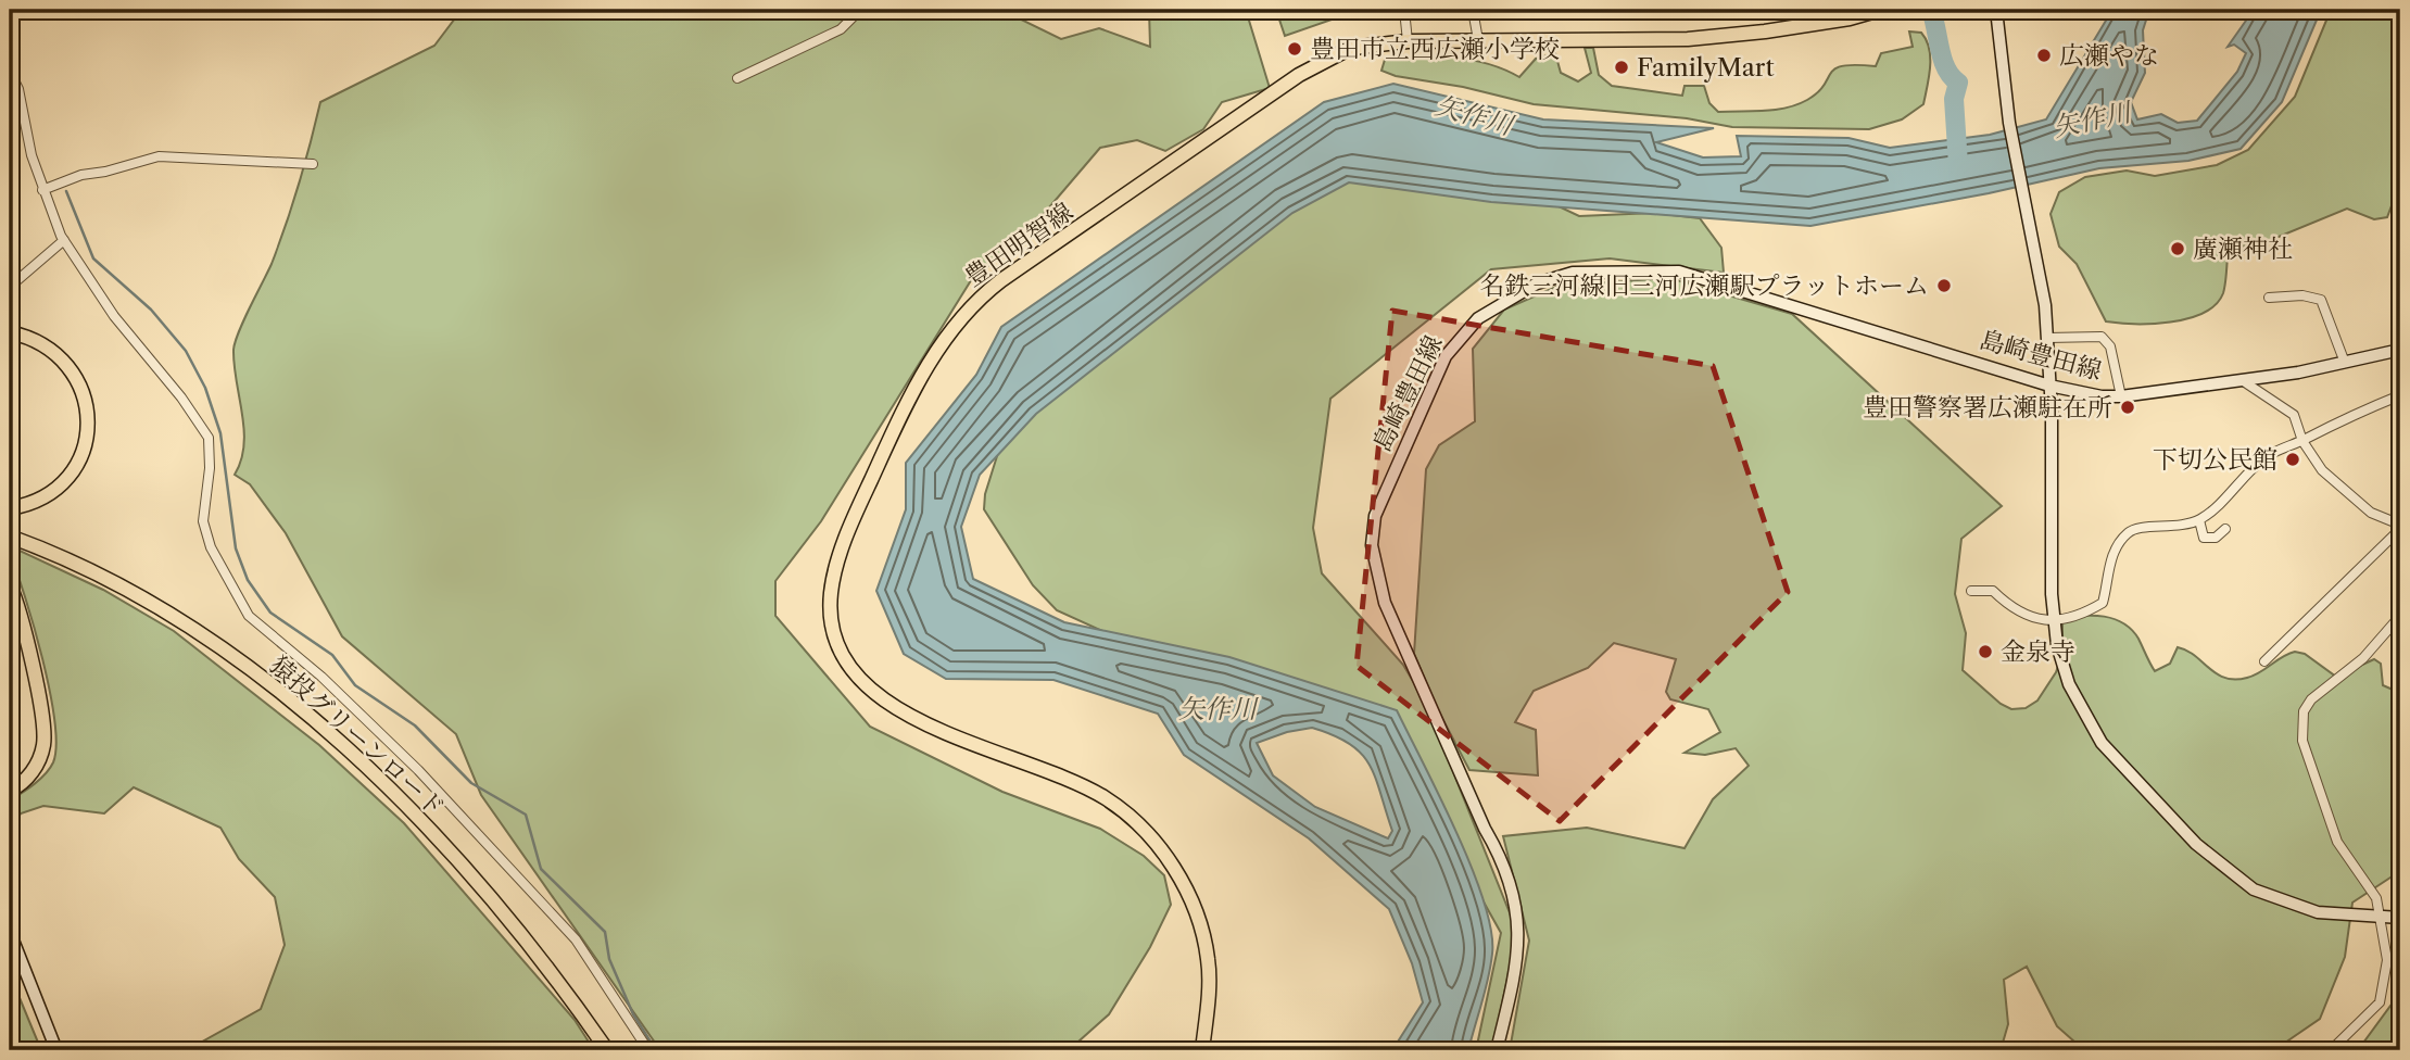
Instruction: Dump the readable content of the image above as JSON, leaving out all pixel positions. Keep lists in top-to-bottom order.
{
  "streets": {
    "main road": ["豊田明智線", "島崎豊田線", "猿投グリーンロード"]
  },
  "water": ["矢作川"],
  "places": [
    "豊田市立西広瀬小学校",
    "広瀬やな",
    "FamilyMart",
    "廣瀬神社",
    "名鉄三河線旧三河広瀬駅プラットホーム",
    "豊田警察署広瀬駐在所",
    "下切公民館",
    "金泉寺"
  ]
}
